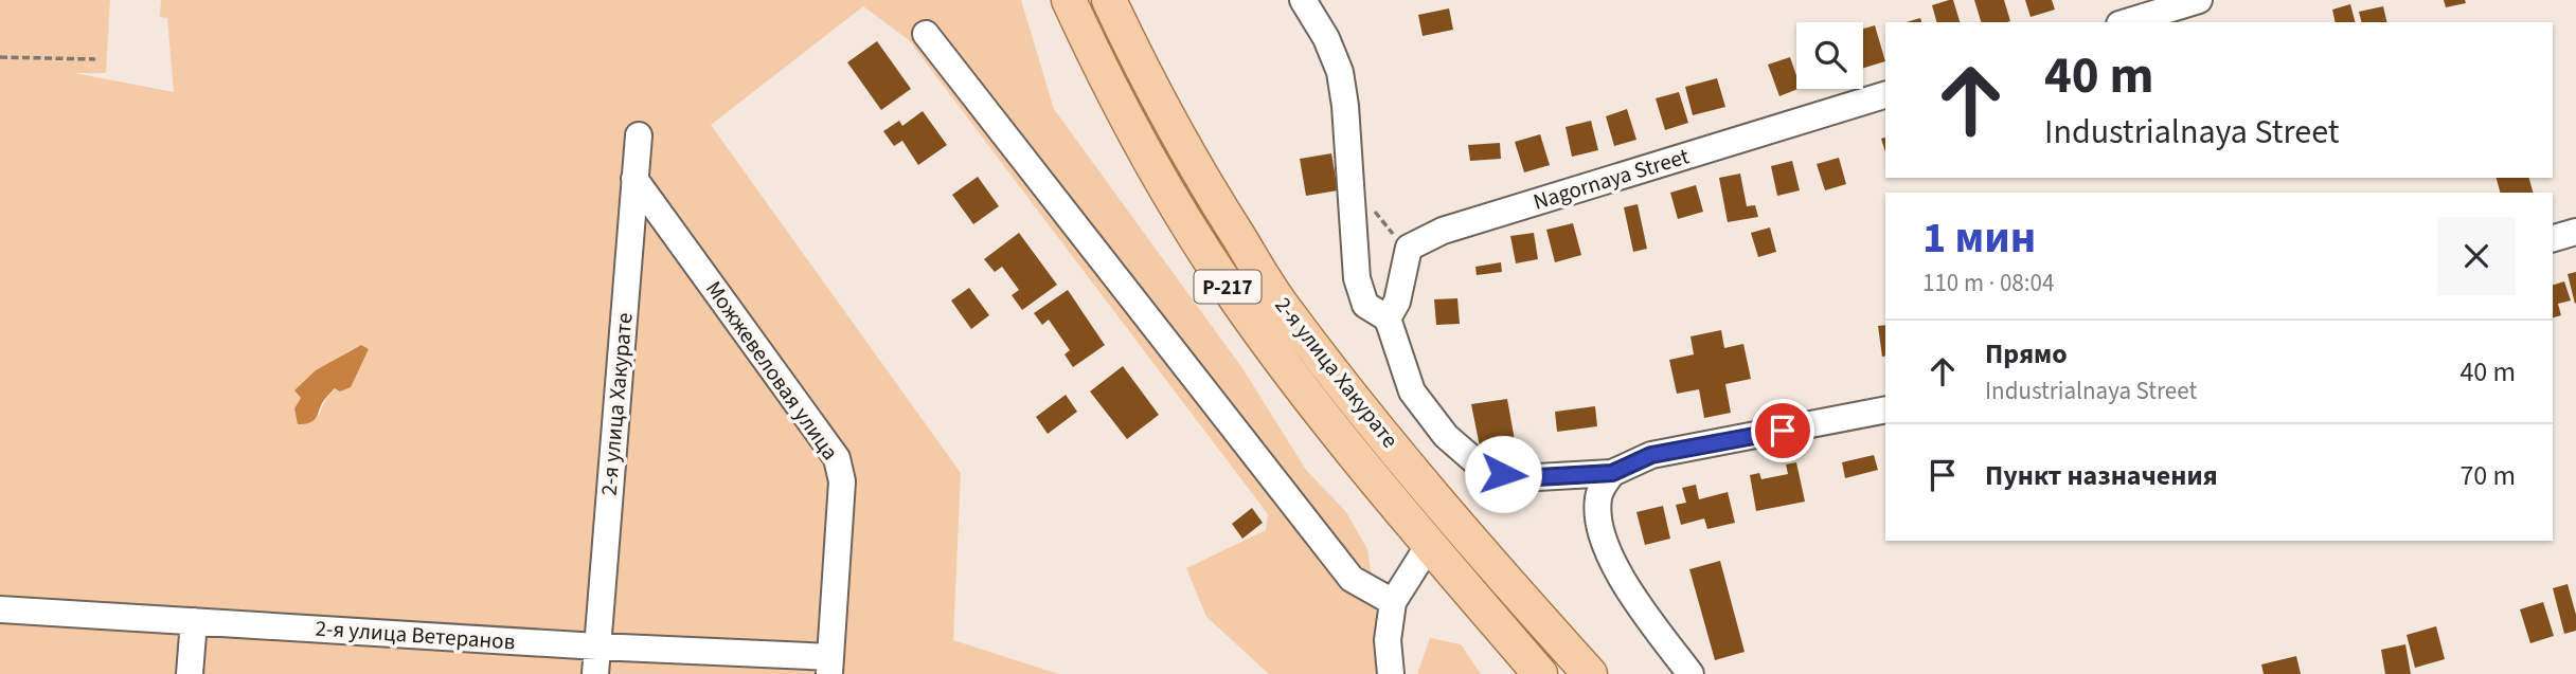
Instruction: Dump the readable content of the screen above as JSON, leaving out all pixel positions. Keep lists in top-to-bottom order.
{
  "streets": {
    "main road": ["Р-217", "2-я улица Хакурате"],
    "street": ["Nagornaya Street", "Можжевеловая улица", "2-я улица Ветеранов"]
  },
  "crossings": [
    ["Можжевеловая улица", "2-я улица Хакурате"],
    ["Можжевеловая улица", "2-я улица Ветеранов"],
    ["2-я улица Хакурате", "2-я улица Ветеранов"]
  ],
  "page": {
    "turn": ["40 m", "Industrialnaya Street"],
    "heading": ["1 мин", "110 m · 08:04"],
    "list": [
      {
        "name": "Прямо",
        "note": "Industrialnaya Street",
        "value": "40 m"
      },
      {
        "name": "Пункт назначения",
        "value": "70 m"
      }
    ]
  }
}
